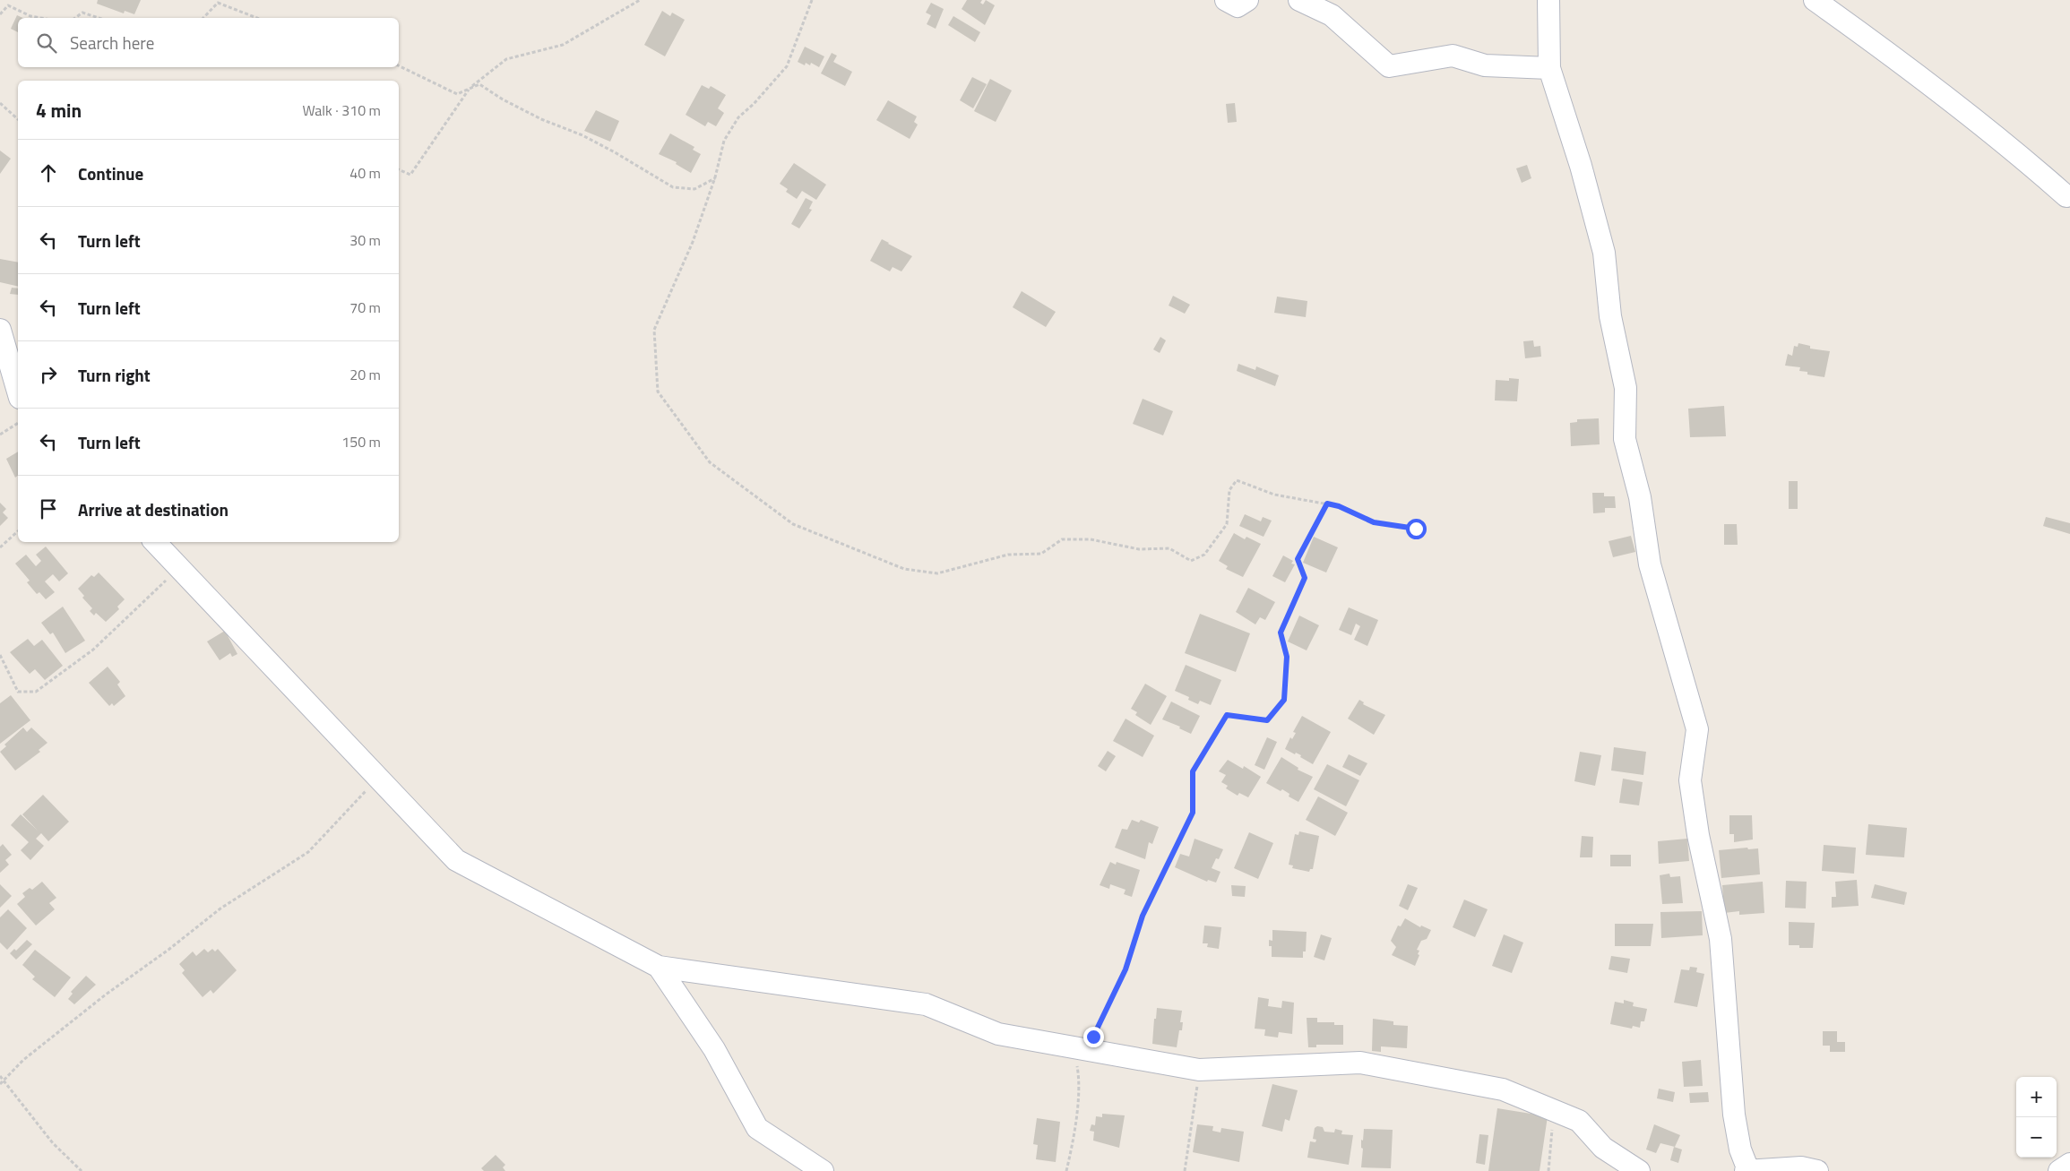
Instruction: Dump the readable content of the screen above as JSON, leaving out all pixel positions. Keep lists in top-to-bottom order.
{
  "page": {
    "search": "Search here",
    "heading": ["4 min", "Walk · 310 m"],
    "list": [
      ["Continue", "40 m"],
      ["Turn left", "30 m"],
      ["Turn left", "70 m"],
      ["Turn right", "20 m"],
      ["Turn left", "150 m"],
      "Arrive at destination"
    ],
    "map_buttons": ["+", "−"]
  }
}
